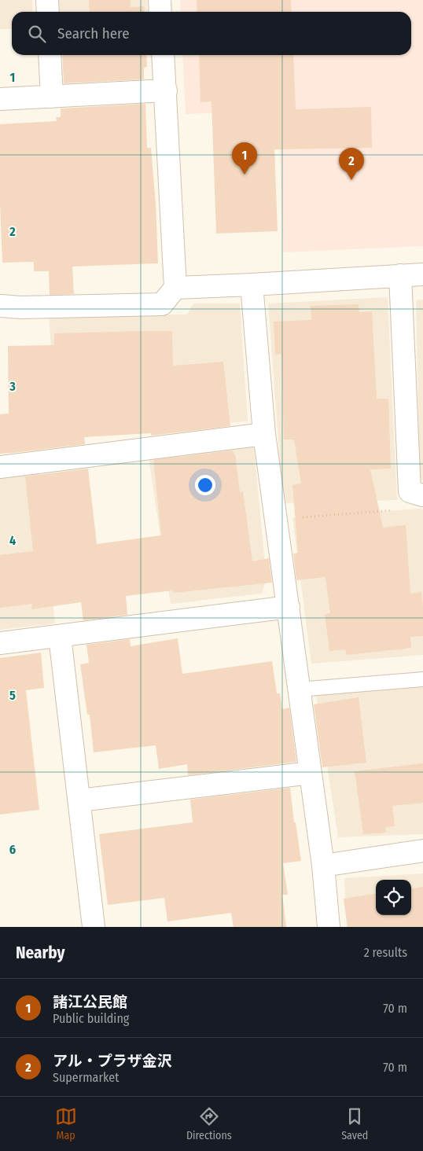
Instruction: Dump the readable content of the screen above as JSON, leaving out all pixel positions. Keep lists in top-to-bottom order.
{
  "page": {
    "search": "Search here",
    "pins": ["1", "2"],
    "heading": ["Nearby", "2 results"],
    "list": [
      {
        "mark": "1",
        "name": "諸江公民館",
        "note": "Public building",
        "value": "70 m"
      },
      {
        "mark": "2",
        "name": "アル・プラザ金沢",
        "note": "Supermarket",
        "value": "70 m"
      }
    ],
    "nav": ["Map", "Directions", "Saved"]
  },
  "grid": {
    "rows": [
      "1",
      "2",
      "3",
      "4",
      "5",
      "6"
    ]
  }
}
